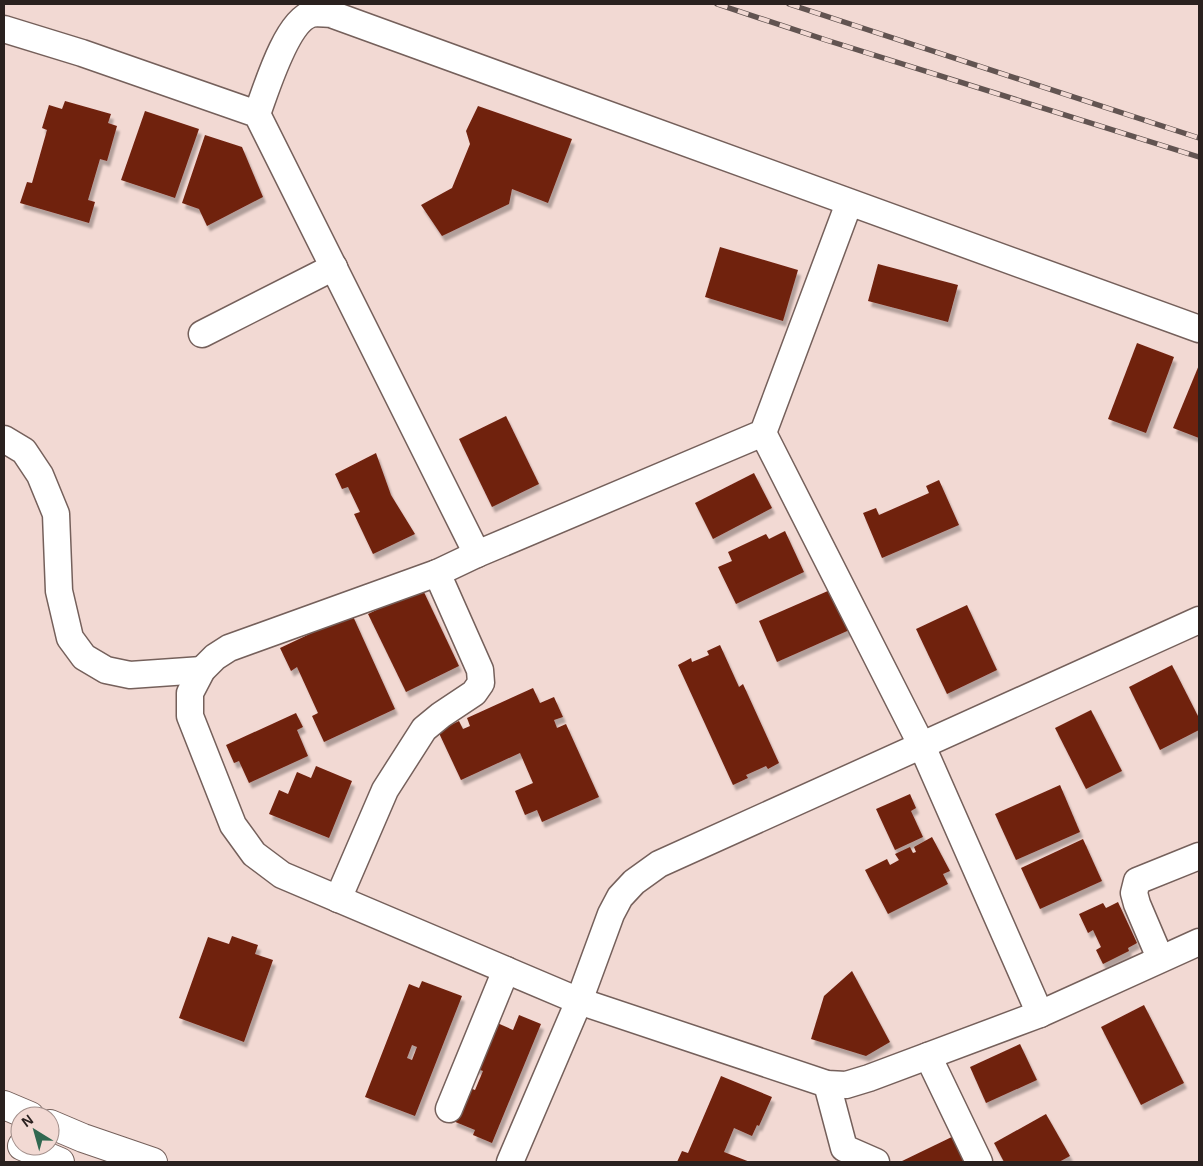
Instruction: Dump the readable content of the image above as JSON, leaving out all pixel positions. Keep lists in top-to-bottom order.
{
  "north": "top left"
}
